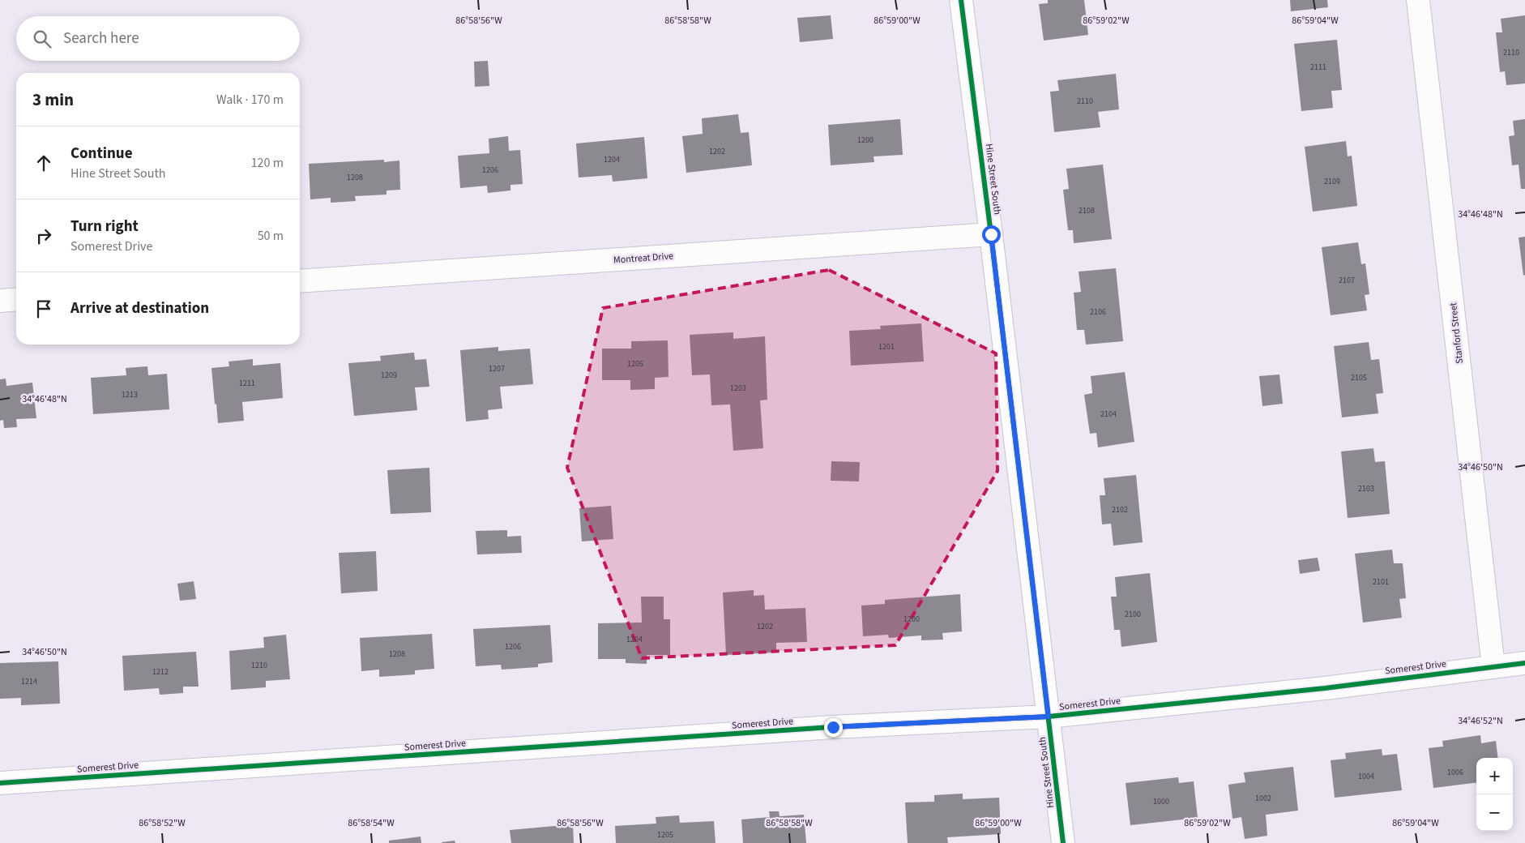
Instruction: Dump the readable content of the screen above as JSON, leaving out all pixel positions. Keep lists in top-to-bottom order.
{
  "streets": {
    "street": [
      "Hine Street South",
      "Montreat Drive",
      "Stanford Street",
      "Somerest Drive"
    ]
  },
  "crossings": [
    ["Hine Street South", "Montreat Drive"],
    ["Hine Street South", "Somerest Drive"],
    ["Stanford Street", "Somerest Drive"]
  ],
  "house_numbers": [
    "2110",
    "2111",
    "2110",
    "1200",
    "1202",
    "1204",
    "1206",
    "1208",
    "2109",
    "2108",
    "2107",
    "2106",
    "1201",
    "1205",
    "1207",
    "1209",
    "2105",
    "1211",
    "1203",
    "1213",
    "2104",
    "2103",
    "2102",
    "2101",
    "2100",
    "1200",
    "1202",
    "1204",
    "1206",
    "1208",
    "1210",
    "1212",
    "1214",
    "1006",
    "1004",
    "1002",
    "1000",
    "1205"
  ],
  "page": {
    "search": "Search here",
    "heading": ["3 min", "Walk · 170 m"],
    "list": [
      ["Continue", "Hine Street South", "120 m"],
      ["Turn right", "Somerest Drive", "50 m"],
      "Arrive at destination"
    ],
    "map_buttons": ["+", "−"]
  },
  "coordinates": [
    "86°58'56\"W",
    "86°58'58\"W",
    "86°59'00\"W",
    "86°59'02\"W",
    "86°59'04\"W",
    "34°46'48\"N",
    "34°46'50\"N",
    "34°46'52\"N",
    "86°58'52\"W",
    "86°58'54\"W"
  ]
}
